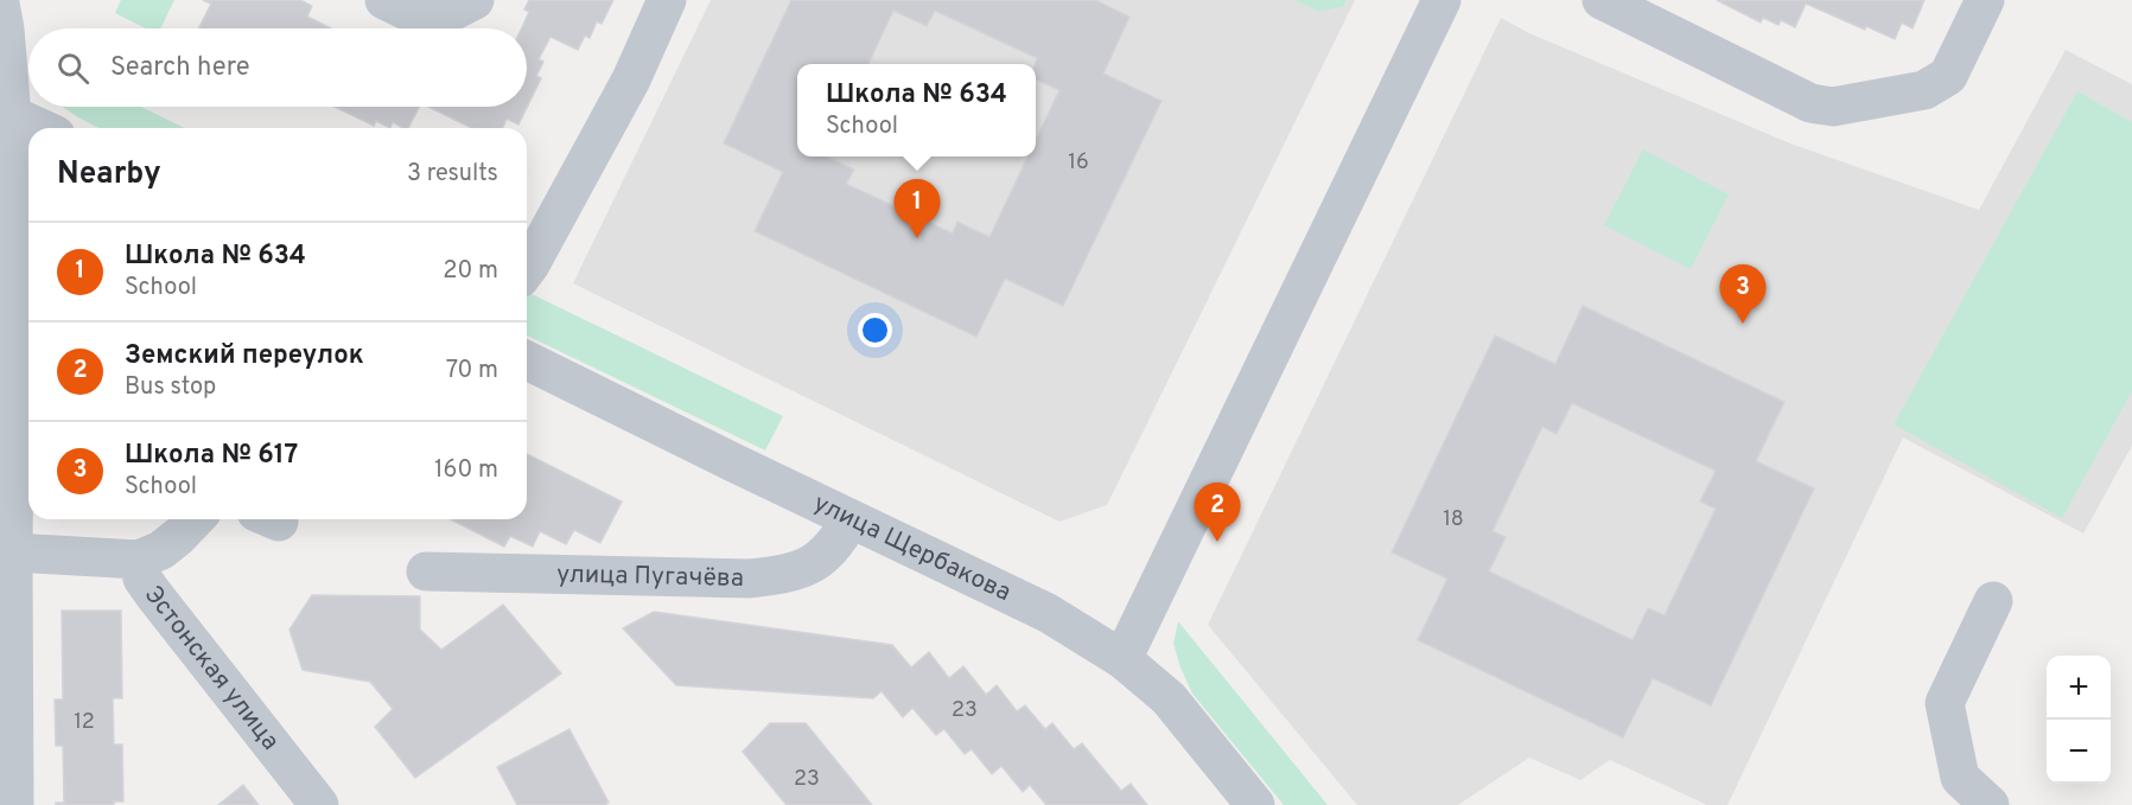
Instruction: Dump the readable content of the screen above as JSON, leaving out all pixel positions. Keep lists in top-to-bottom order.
{
  "streets": {
    "street": ["улица Щербакова", "улица Пугачёва", "Эстонская улица"]
  },
  "crossings": [
    ["улица Щербакова", "улица Пугачёва"]
  ],
  "house_numbers": [
    "16",
    "18",
    "23",
    "12",
    "23"
  ],
  "page": {
    "search": "Search here",
    "popup": ["Школа № 634", "School"],
    "heading": ["Nearby", "3 results"],
    "pins": ["1", "3", "2"],
    "list": [
      {
        "mark": "1",
        "name": "Школа № 634",
        "note": "School",
        "value": "20 m"
      },
      {
        "mark": "2",
        "name": "Земский переулок",
        "note": "Bus stop",
        "value": "70 m"
      },
      {
        "mark": "3",
        "name": "Школа № 617",
        "note": "School",
        "value": "160 m"
      }
    ],
    "map_buttons": ["+", "−"]
  }
}
